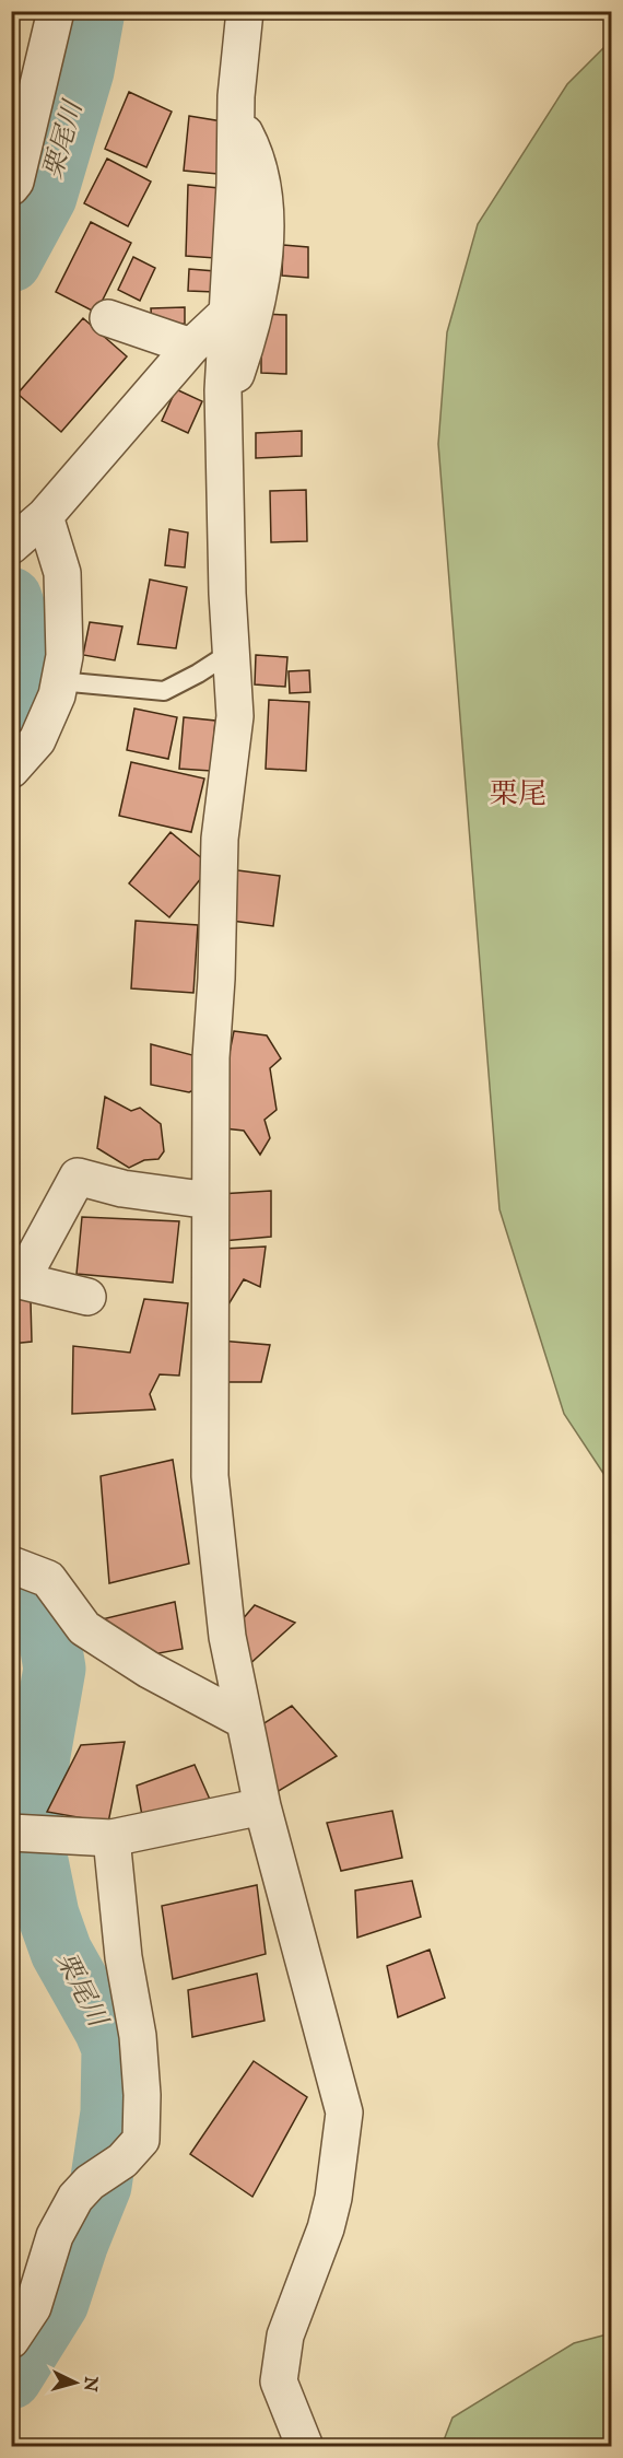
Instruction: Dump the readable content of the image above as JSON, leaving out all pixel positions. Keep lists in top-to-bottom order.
{
  "districts": ["栗尾"],
  "water": ["栗尾川"],
  "north": "right"
}
